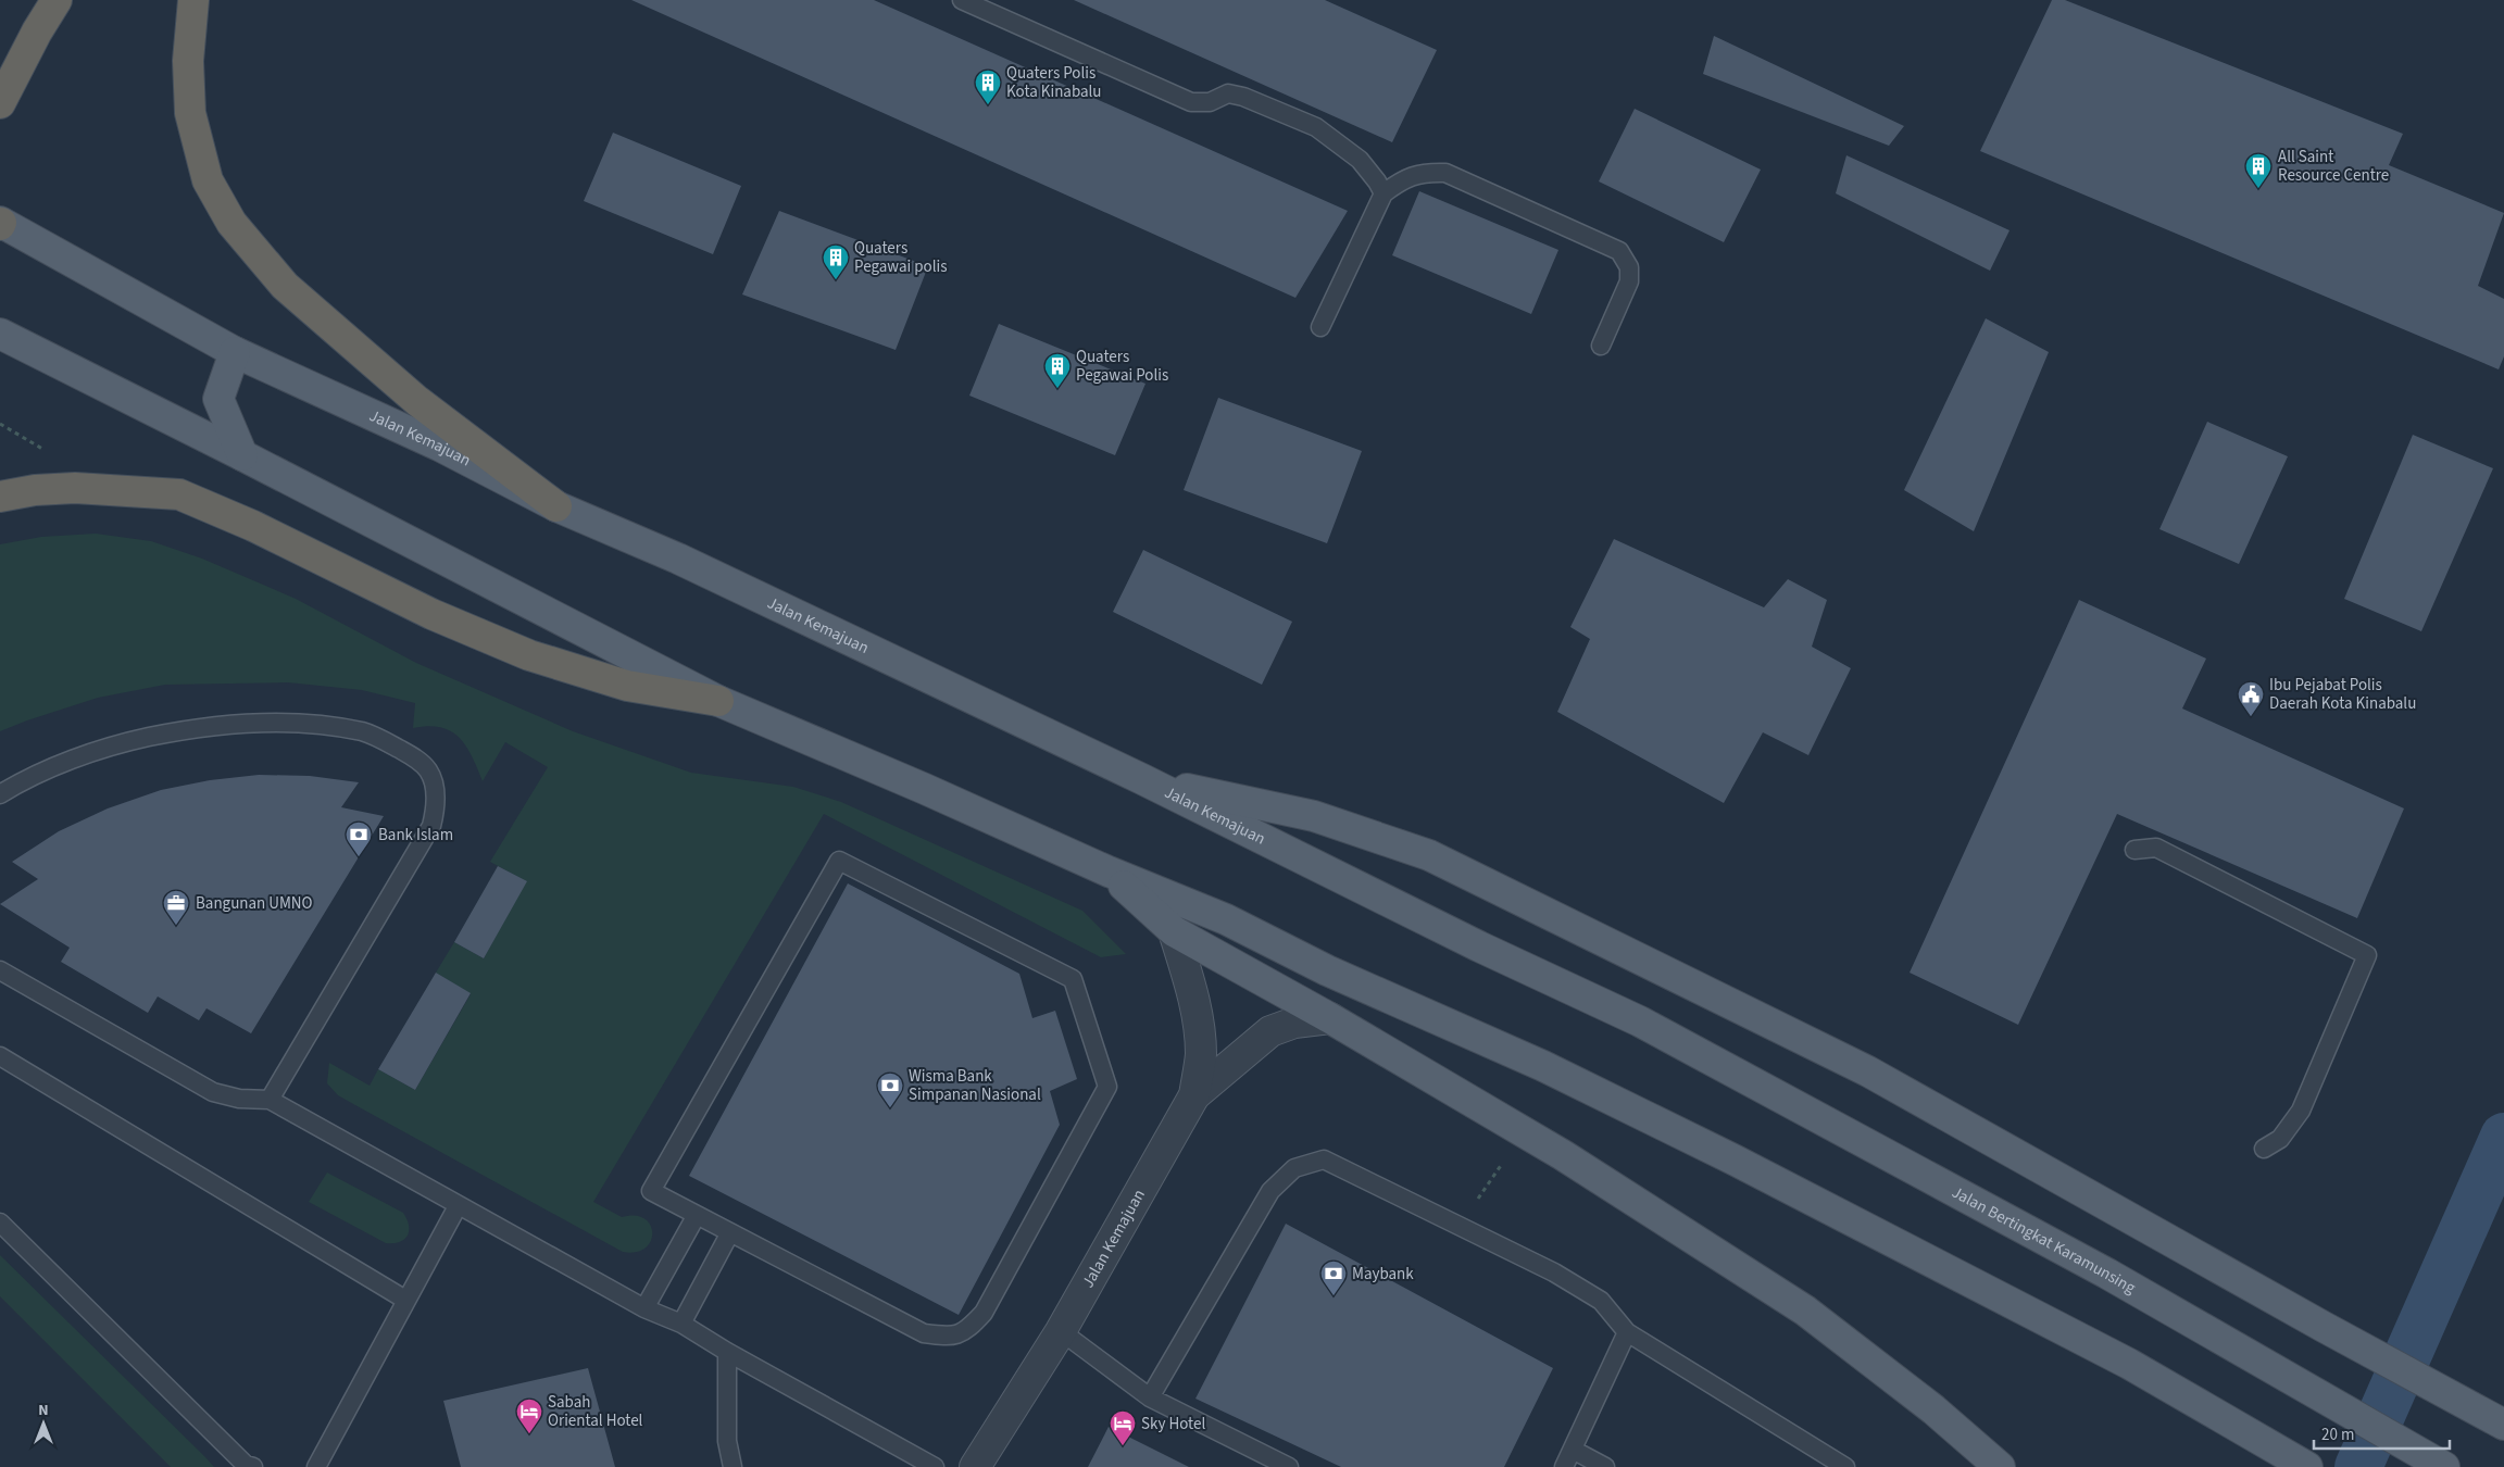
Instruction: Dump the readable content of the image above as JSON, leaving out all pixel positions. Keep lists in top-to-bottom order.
{
  "streets": {
    "main road": ["Jalan Kemajuan", "Jalan Bertingkat Karamunsing"]
  },
  "crossings": [
    ["Jalan Kemajuan", "Jalan Bertingkat Karamunsing"]
  ],
  "places": {
    "building": [
      "Quaters Polis Kota Kinabalu",
      "All Saint Resource Centre",
      "Quaters Pegawai polis",
      "Quaters Pegawai Polis"
    ],
    "public building": ["Ibu Pejabat Polis Daerah Kota Kinabalu"],
    "bank": ["Bank Islam", "Wisma Bank Simpanan Nasional", "Maybank"],
    "office": ["Bangunan UMNO"],
    "hotel": ["Sabah Oriental Hotel", "Sky Hotel"]
  },
  "scale_bar": "20 m",
  "north": "top"
}
